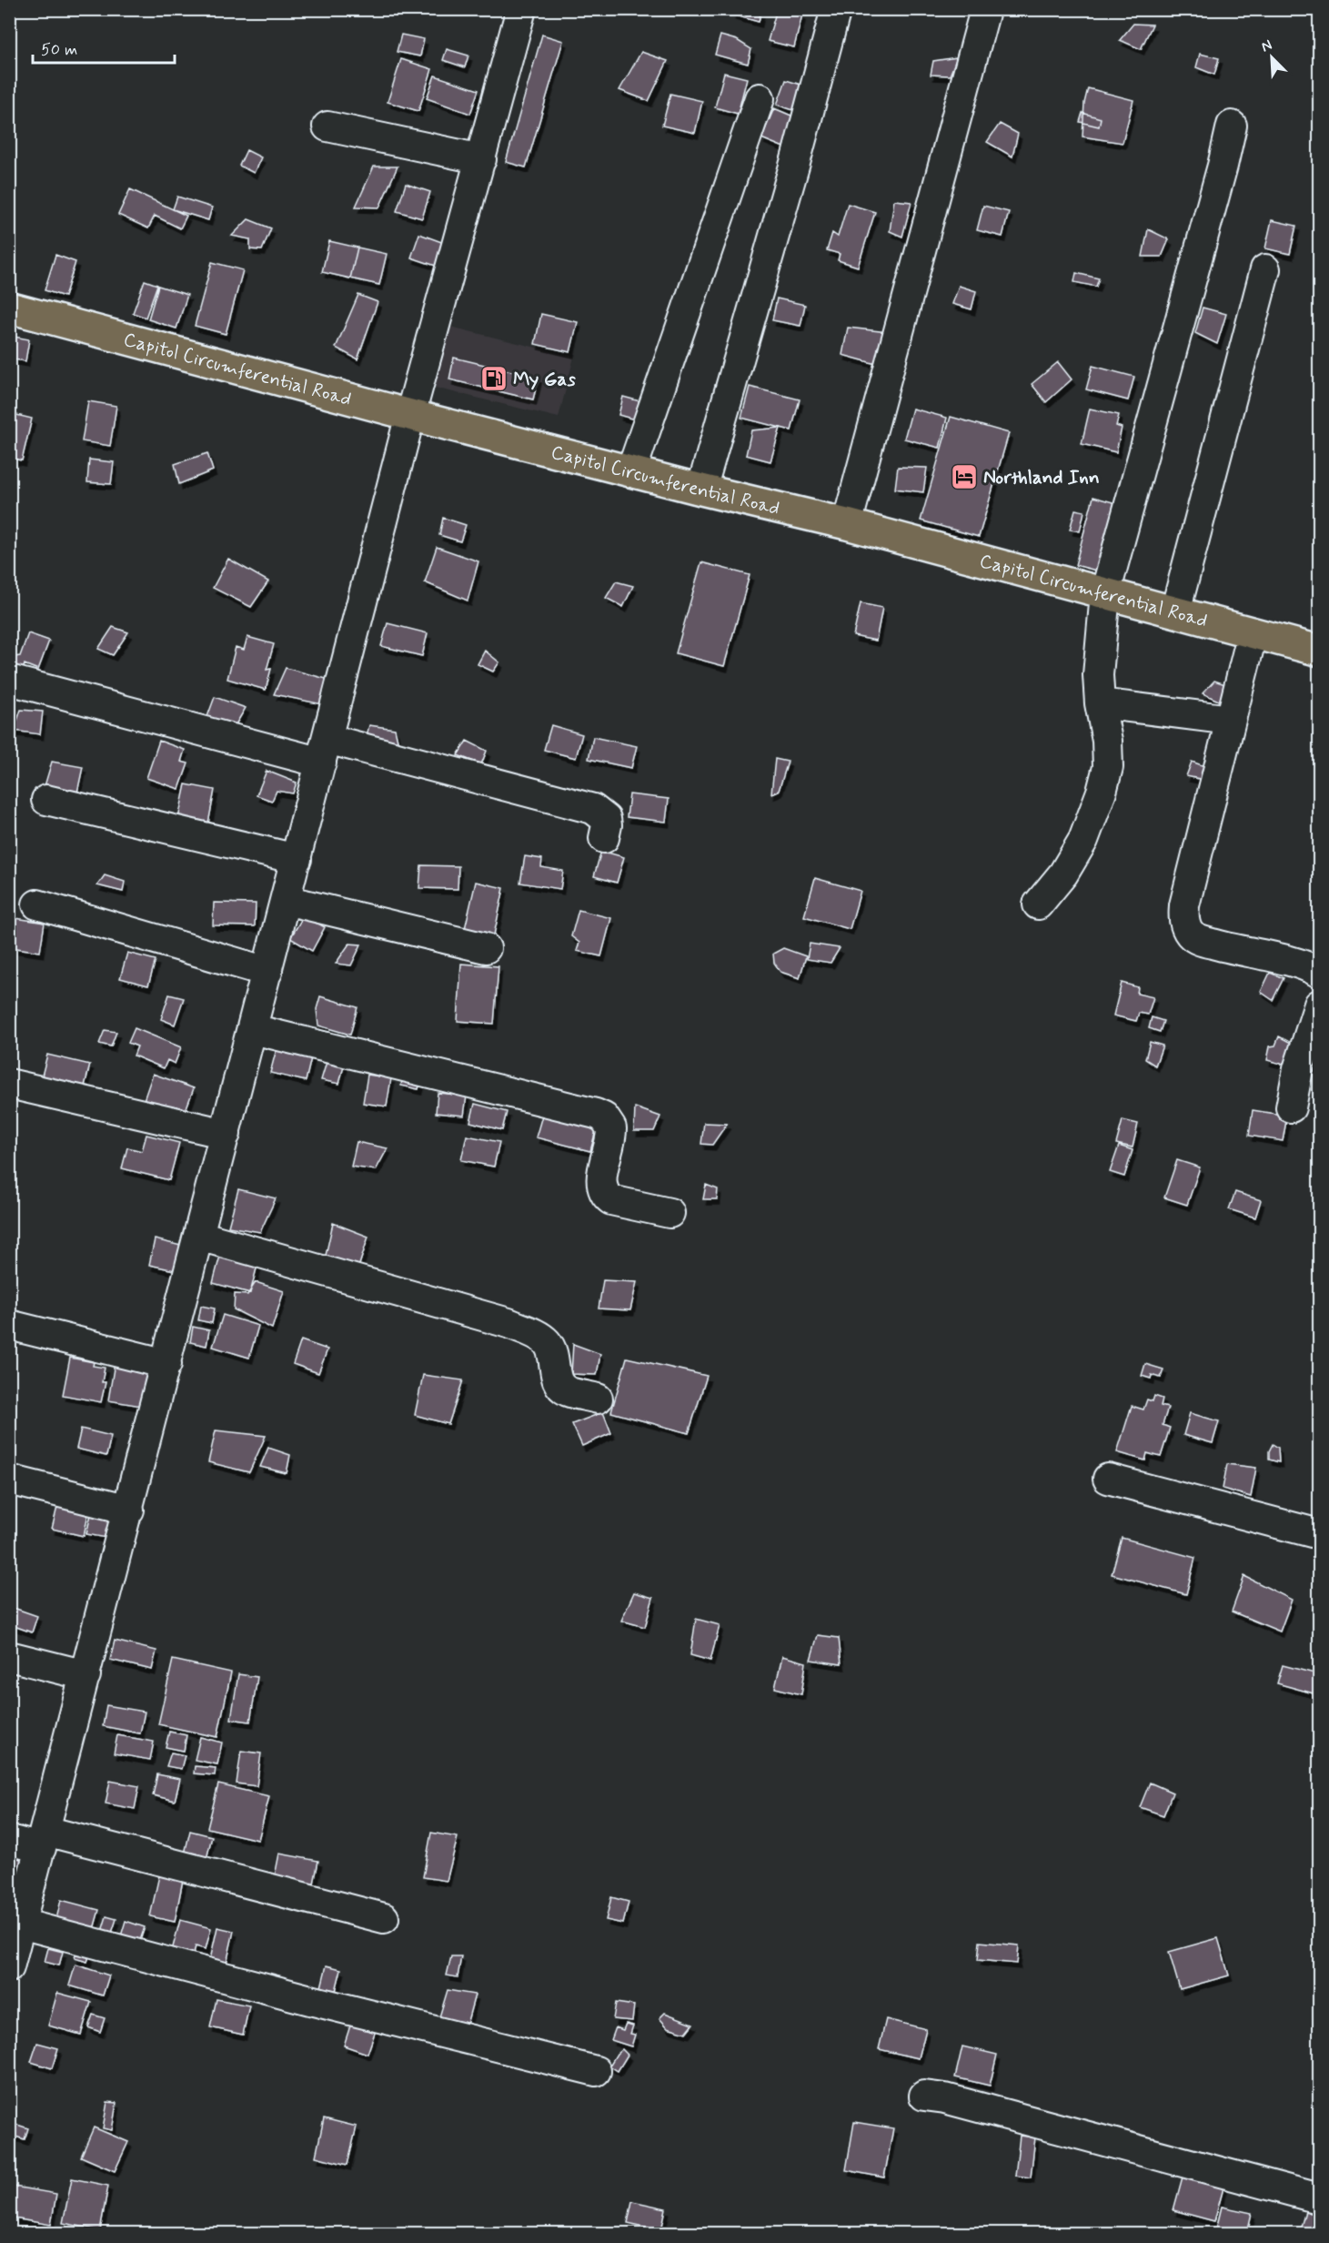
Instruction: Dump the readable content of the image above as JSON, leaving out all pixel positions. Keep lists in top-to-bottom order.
{
  "streets": {
    "main road": ["Capitol Circumferential Road"]
  },
  "places": {
    "fuel station": ["My Gas"],
    "hotel": ["Northland Inn"]
  },
  "scale_bar": "50 m",
  "north": "top left"
}
